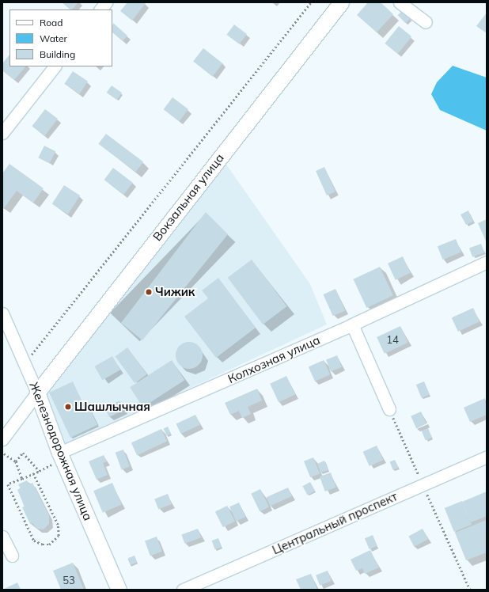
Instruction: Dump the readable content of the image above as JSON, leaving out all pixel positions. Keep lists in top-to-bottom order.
{
  "streets": {
    "main road": ["Вокзальная улица", "Железнодорожная улица"],
    "street": ["Колхозная улица", "Центральный проспект"]
  },
  "crossings": [
    ["Вокзальная улица", "Железнодорожная улица"],
    ["Колхозная улица", "Железнодорожная улица"]
  ],
  "places": ["Чижик", "Шашлычная"],
  "house_numbers": ["14", "53"],
  "legend": ["Road", "Water", "Building"]
}
